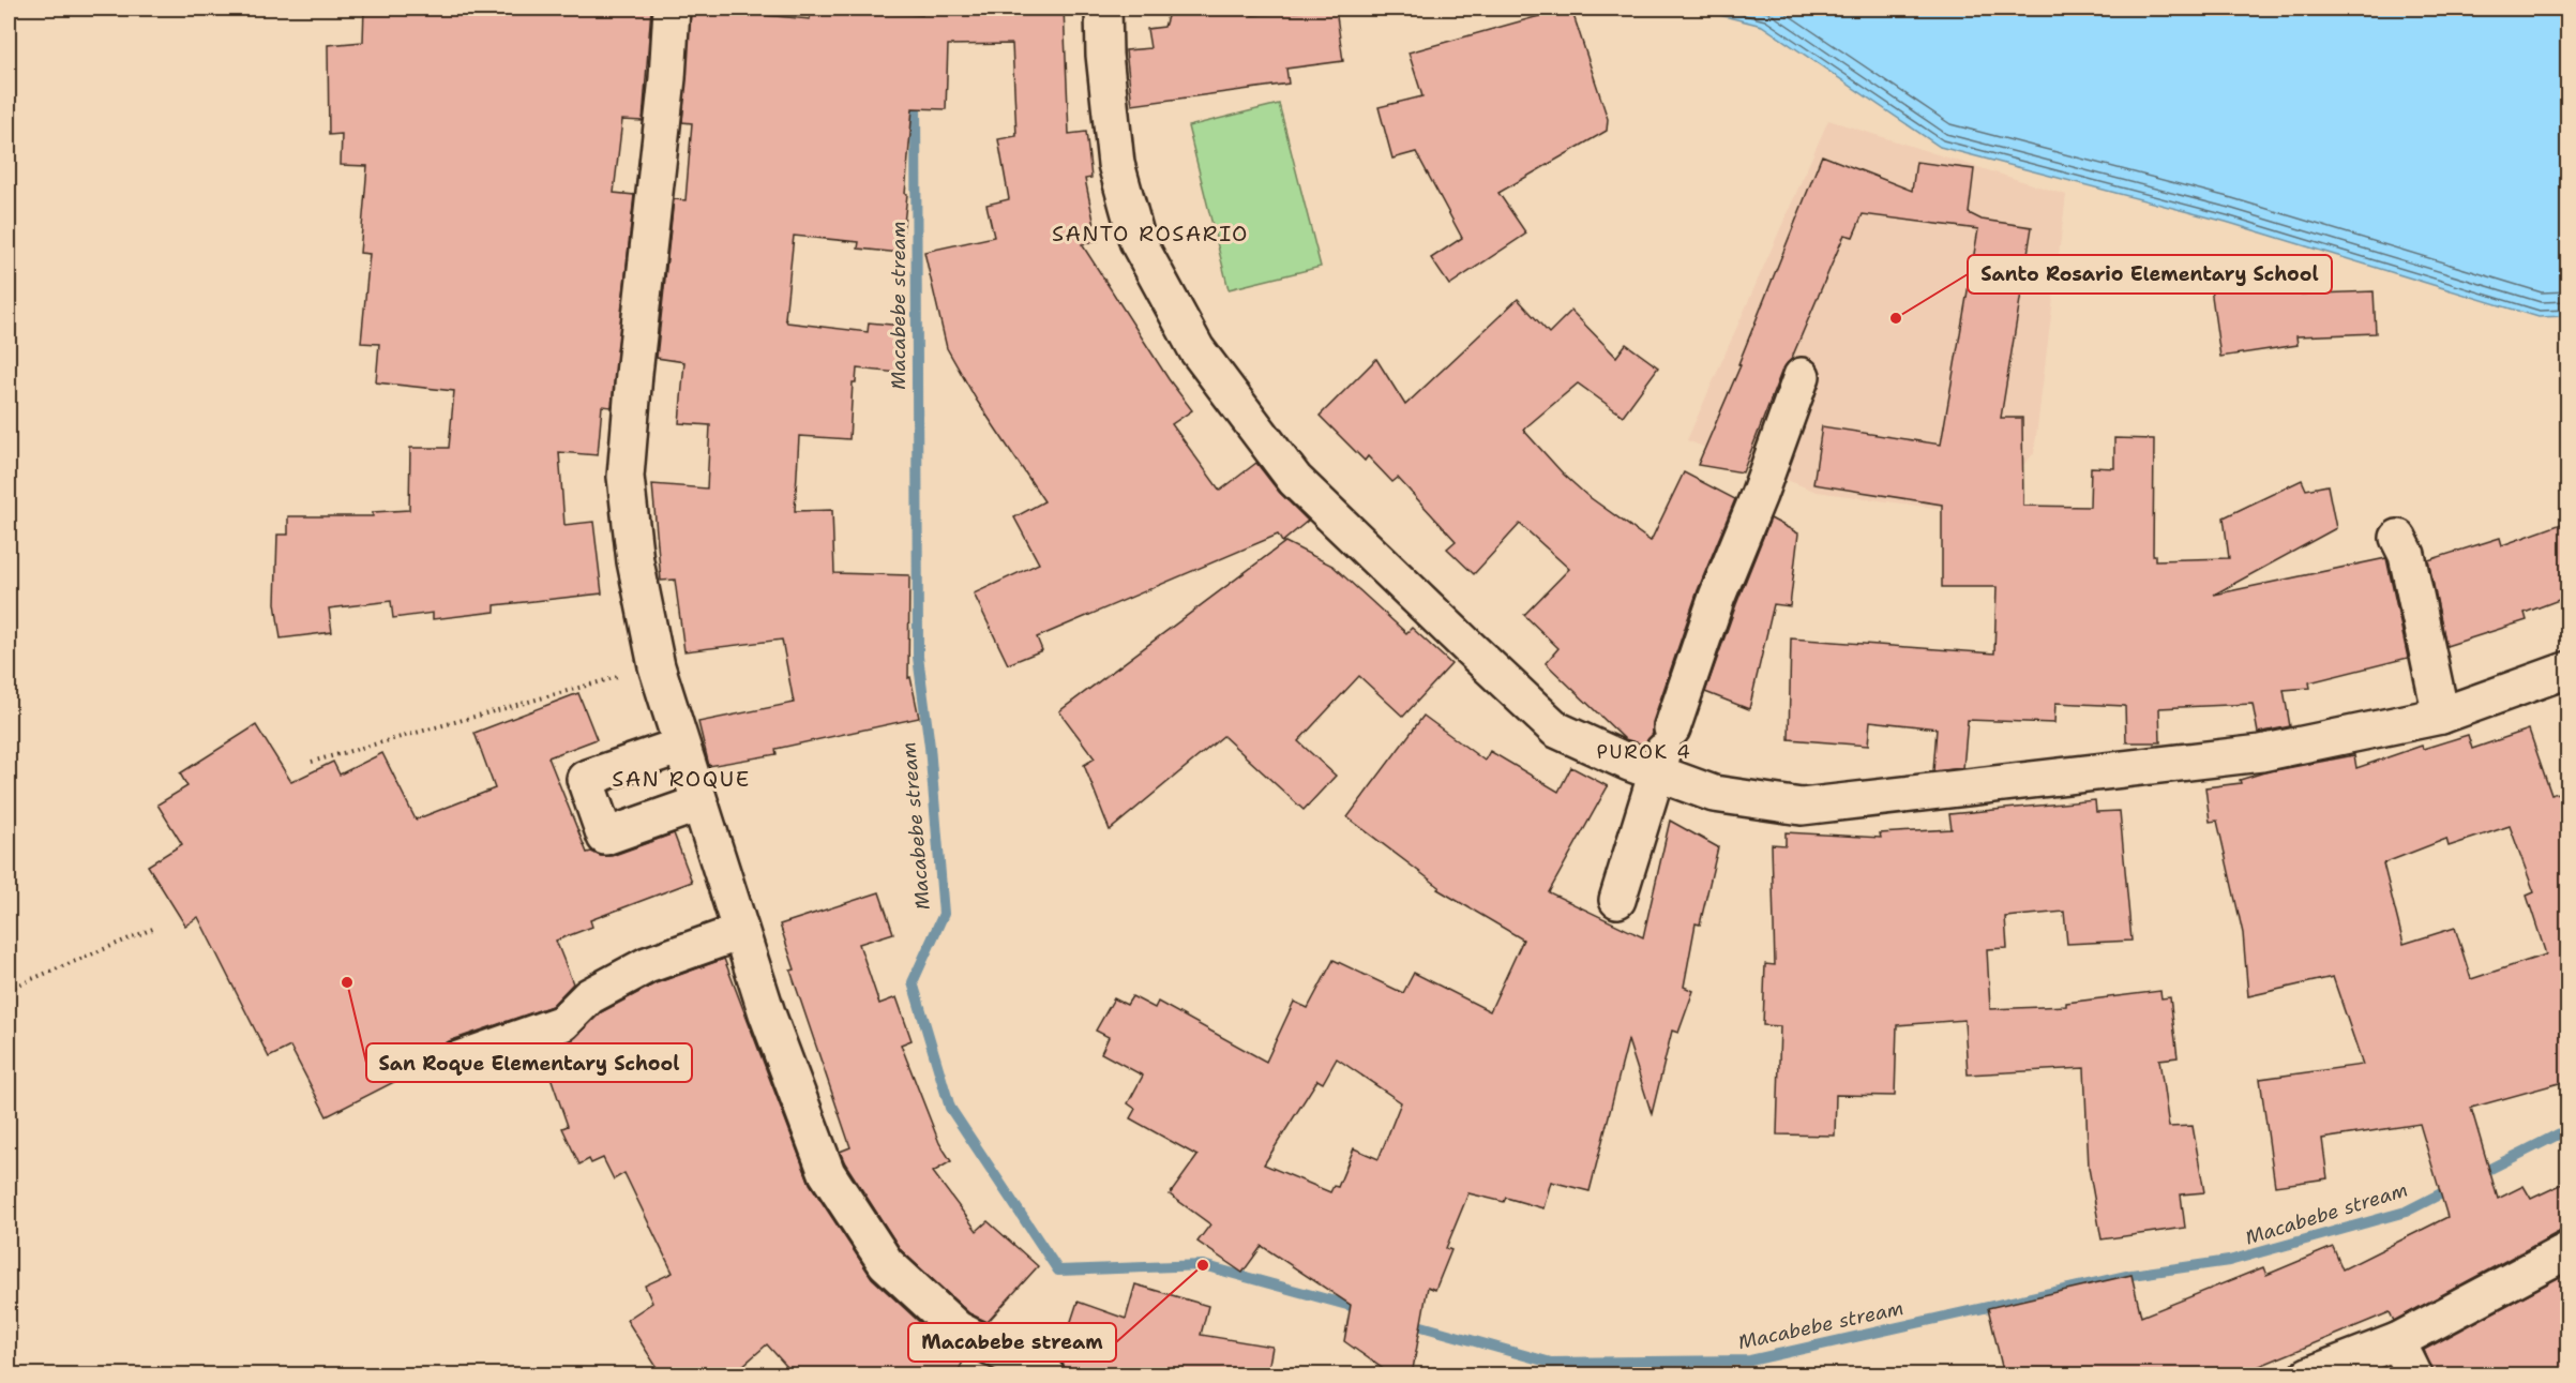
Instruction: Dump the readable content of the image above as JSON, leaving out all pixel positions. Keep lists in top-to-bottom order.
{
  "districts": ["SANTO ROSARIO", "PUROK 4", "SAN ROQUE"],
  "water": ["Macabebe stream"],
  "places": ["Santo Rosario Elementary School", "San Roque Elementary School", "Macabebe stream"]
}
